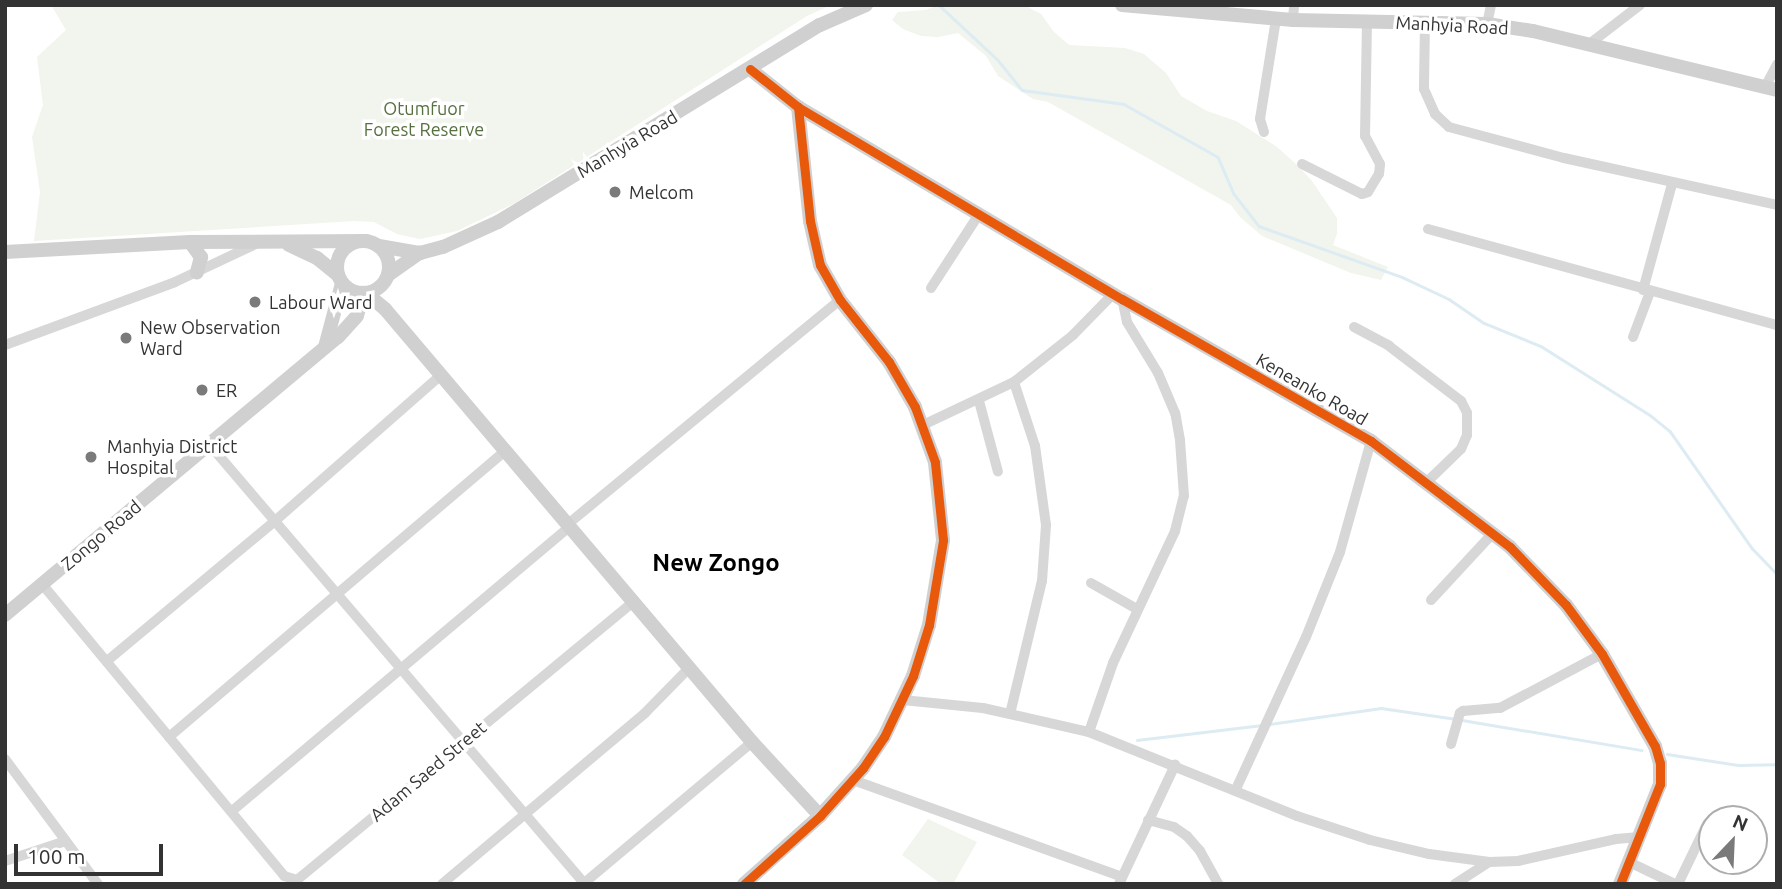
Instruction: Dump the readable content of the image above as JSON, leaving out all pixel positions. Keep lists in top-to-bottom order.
{
  "streets": {
    "street": [
      "Manhyia Road",
      "Keneanko Road",
      "Zongo Road",
      "Adam Saed Street"
    ]
  },
  "crossings": [
    ["Manhyia Road", "Keneanko Road"],
    ["Manhyia Road", "Zongo Road"]
  ],
  "districts": ["New Zongo"],
  "parks": ["Otumfuor Forest Reserve"],
  "places": [
    "Melcom",
    "Labour Ward",
    "New Observation Ward",
    "ER",
    "Manhyia District Hospital"
  ],
  "scale_bar": "100 m",
  "north": "top right"
}
